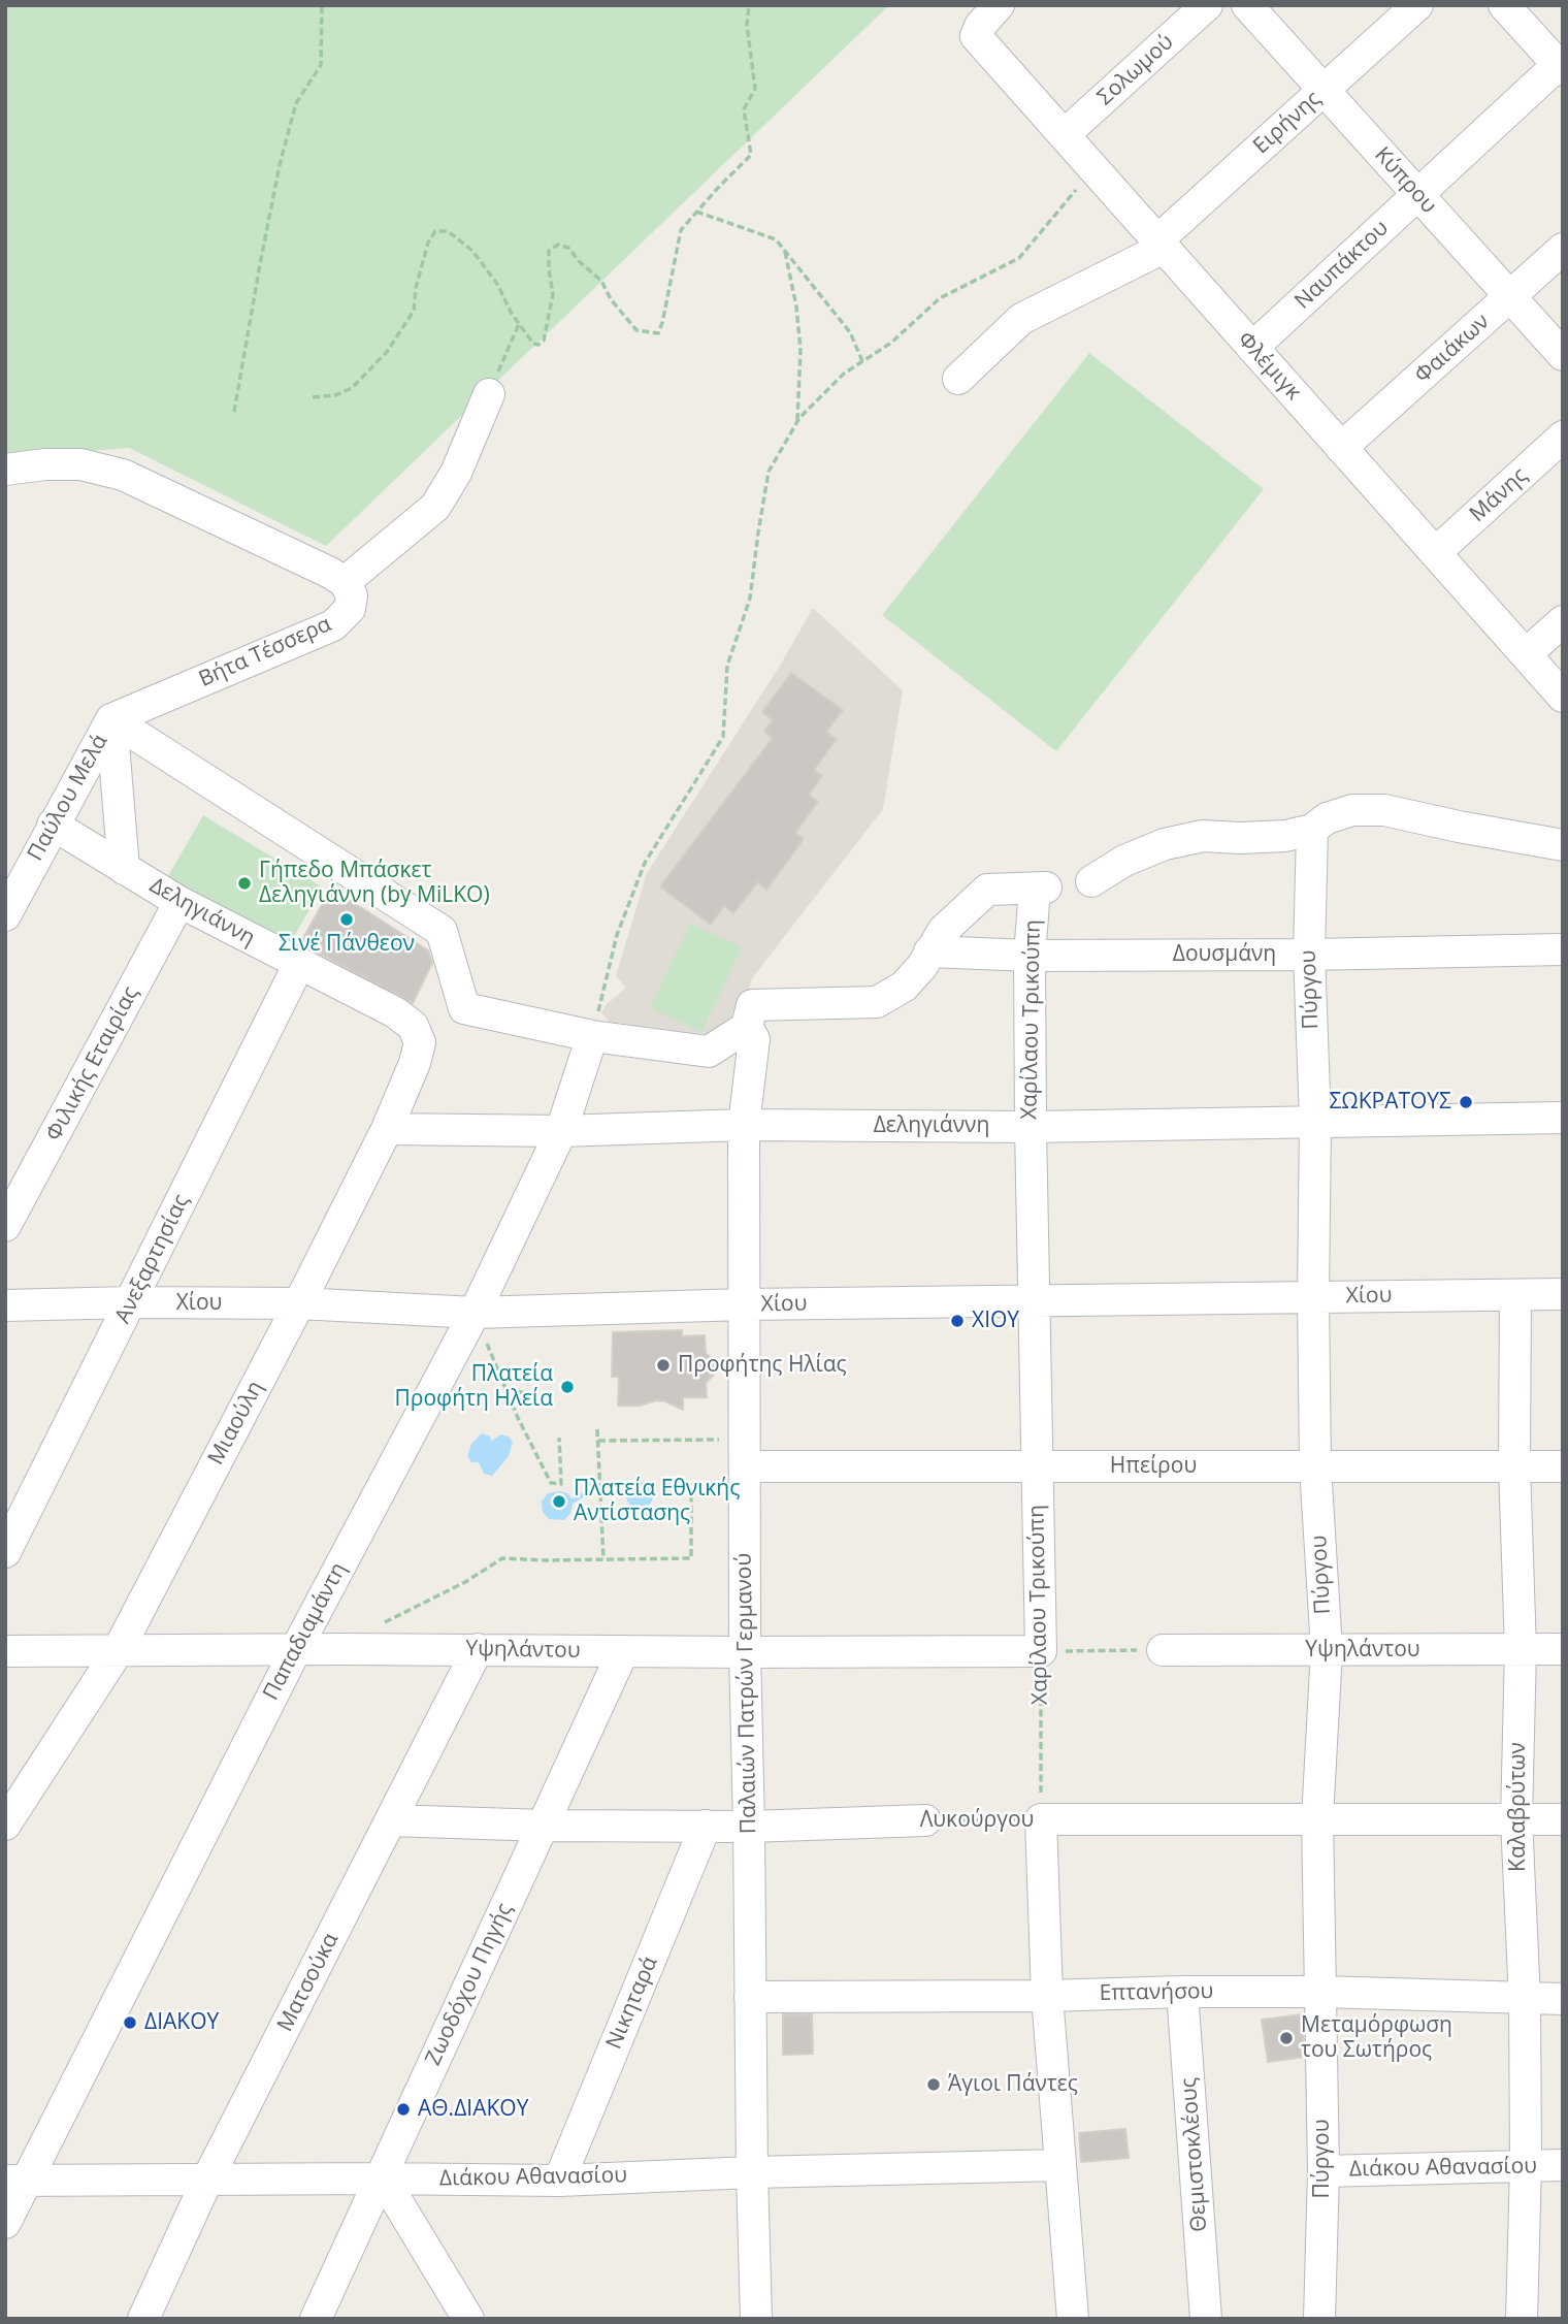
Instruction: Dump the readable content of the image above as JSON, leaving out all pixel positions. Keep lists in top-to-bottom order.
{
  "streets": {
    "street": [
      "Σολωμού",
      "Ειρήνης",
      "Κύπρου",
      "Ναυπάκτου",
      "Φαιάκων",
      "Φλέμιγκ",
      "Μάνης",
      "Βήτα Τέσσερα",
      "Παύλου Μελά",
      "Δεληγιάννη",
      "Δουσμάνη",
      "Πύργου",
      "Χαρίλαου Τρικούπη",
      "Φιλικής Εταιρίας",
      "Ανεξαρτησίας",
      "Χίου",
      "Μιαούλη",
      "Ηπείρου",
      "Παπαδιαμάντη",
      "Υψηλάντου",
      "Παλαιών Πατρών Γερμανού",
      "Καλαβρύτων",
      "Λυκούργου",
      "Ματσούκα",
      "Ζωοδόχου Πηγής",
      "Επτανήσου",
      "Νικηταρά",
      "Θεμιστοκλέους",
      "Διάκου Αθανασίου"
    ]
  },
  "crossings": [
    ["Σολωμού", "Φλέμιγκ"],
    ["Ειρήνης", "Κύπρου"],
    ["Ειρήνης", "Φλέμιγκ"],
    ["Κύπρου", "Ναυπάκτου"],
    ["Κύπρου", "Φαιάκων"],
    ["Ναυπάκτου", "Φλέμιγκ"],
    ["Φαιάκων", "Φλέμιγκ"],
    ["Φλέμιγκ", "Μάνης"],
    ["Βήτα Τέσσερα", "Παύλου Μελά"],
    ["Παύλου Μελά", "Δεληγιάννη"],
    ["Δεληγιάννη", "Πύργου"],
    ["Δεληγιάννη", "Χαρίλαου Τρικούπη"],
    ["Δεληγιάννη", "Φιλικής Εταιρίας"],
    ["Δεληγιάννη", "Ανεξαρτησίας"],
    ["Δεληγιάννη", "Μιαούλη"],
    ["Δεληγιάννη", "Παπαδιαμάντη"],
    ["Δεληγιάννη", "Παλαιών Πατρών Γερμανού"],
    ["Δουσμάνη", "Πύργου"],
    ["Δουσμάνη", "Χαρίλαου Τρικούπη"],
    ["Πύργου", "Χίου"],
    ["Πύργου", "Ηπείρου"],
    ["Πύργου", "Υψηλάντου"],
    ["Πύργου", "Λυκούργου"],
    ["Πύργου", "Επτανήσου"],
    ["Πύργου", "Διάκου Αθανασίου"],
    ["Χαρίλαου Τρικούπη", "Χίου"],
    ["Χαρίλαου Τρικούπη", "Ηπείρου"],
    ["Χαρίλαου Τρικούπη", "Υψηλάντου"],
    ["Χαρίλαου Τρικούπη", "Λυκούργου"],
    ["Ανεξαρτησίας", "Χίου"],
    ["Χίου", "Μιαούλη"],
    ["Χίου", "Παπαδιαμάντη"],
    ["Χίου", "Παλαιών Πατρών Γερμανού"],
    ["Χίου", "Καλαβρύτων"],
    ["Μιαούλη", "Υψηλάντου"],
    ["Ηπείρου", "Παλαιών Πατρών Γερμανού"],
    ["Ηπείρου", "Καλαβρύτων"],
    ["Παπαδιαμάντη", "Υψηλάντου"],
    ["Παπαδιαμάντη", "Διάκου Αθανασίου"],
    ["Υψηλάντου", "Παλαιών Πατρών Γερμανού"],
    ["Υψηλάντου", "Καλαβρύτων"],
    ["Υψηλάντου", "Ματσούκα"],
    ["Υψηλάντου", "Ζωοδόχου Πηγής"],
    ["Παλαιών Πατρών Γερμανού", "Λυκούργου"],
    ["Παλαιών Πατρών Γερμανού", "Επτανήσου"],
    ["Παλαιών Πατρών Γερμανού", "Διάκου Αθανασίου"],
    ["Καλαβρύτων", "Λυκούργου"],
    ["Καλαβρύτων", "Επτανήσου"],
    ["Καλαβρύτων", "Διάκου Αθανασίου"],
    ["Λυκούργου", "Ματσούκα"],
    ["Λυκούργου", "Ζωοδόχου Πηγής"],
    ["Λυκούργου", "Νικηταρά"],
    ["Ματσούκα", "Διάκου Αθανασίου"],
    ["Ζωοδόχου Πηγής", "Διάκου Αθανασίου"],
    ["Επτανήσου", "Θεμιστοκλέους"],
    ["Νικηταρά", "Διάκου Αθανασίου"]
  ],
  "places": [
    "Γήπεδο Μπάσκετ Δεληγιάννη (by MiLKO)",
    "Σινέ Πάνθεον",
    "ΣΩΚΡΑΤΟΥΣ",
    "ΧΙΟΥ",
    "Προφήτης Ηλίας",
    "Πλατεία Προφήτη Ηλεία",
    "Πλατεία Εθνικής Αντίστασης",
    "ΔΙΑΚΟΥ",
    "Μεταμόρφωση του Σωτήρος",
    "Άγιοι Πάντες",
    "ΑΘ.ΔΙΑΚΟΥ"
  ]
}
